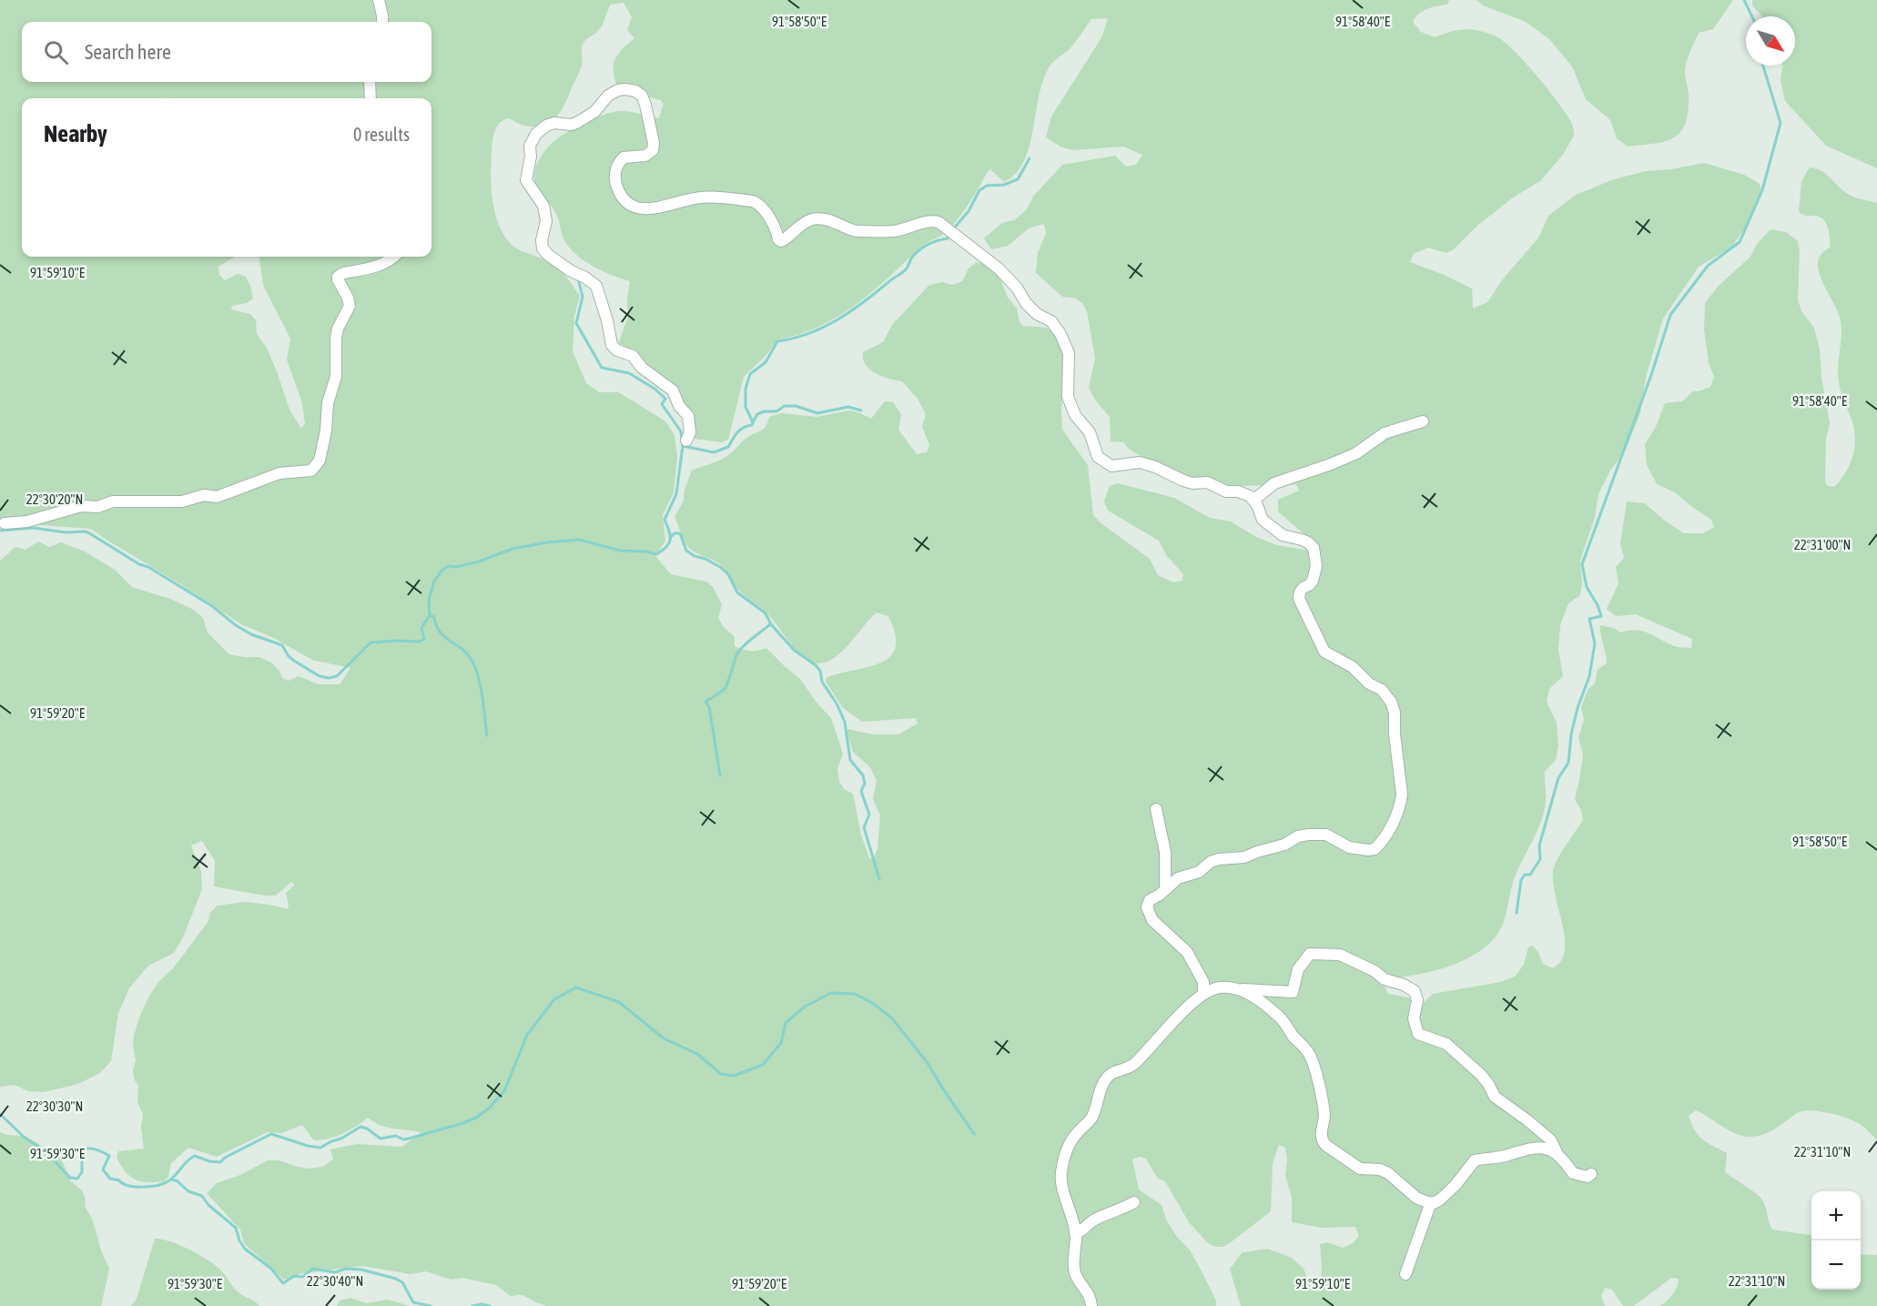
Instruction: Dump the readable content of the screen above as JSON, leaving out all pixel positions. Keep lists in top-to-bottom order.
{
  "north": "bottom right",
  "page": {
    "search": "Search here",
    "heading": ["Nearby", "0 results"],
    "map_buttons": ["+", "−"]
  },
  "coordinates": [
    "91°58'50\"E",
    "91°58'40\"E",
    "91°59'10\"E",
    "22°30'20\"N",
    "22°31'00\"N",
    "91°59'20\"E",
    "22°30'30\"N",
    "22°31'10\"N",
    "91°59'30\"E",
    "22°30'40\"N"
  ]
}
